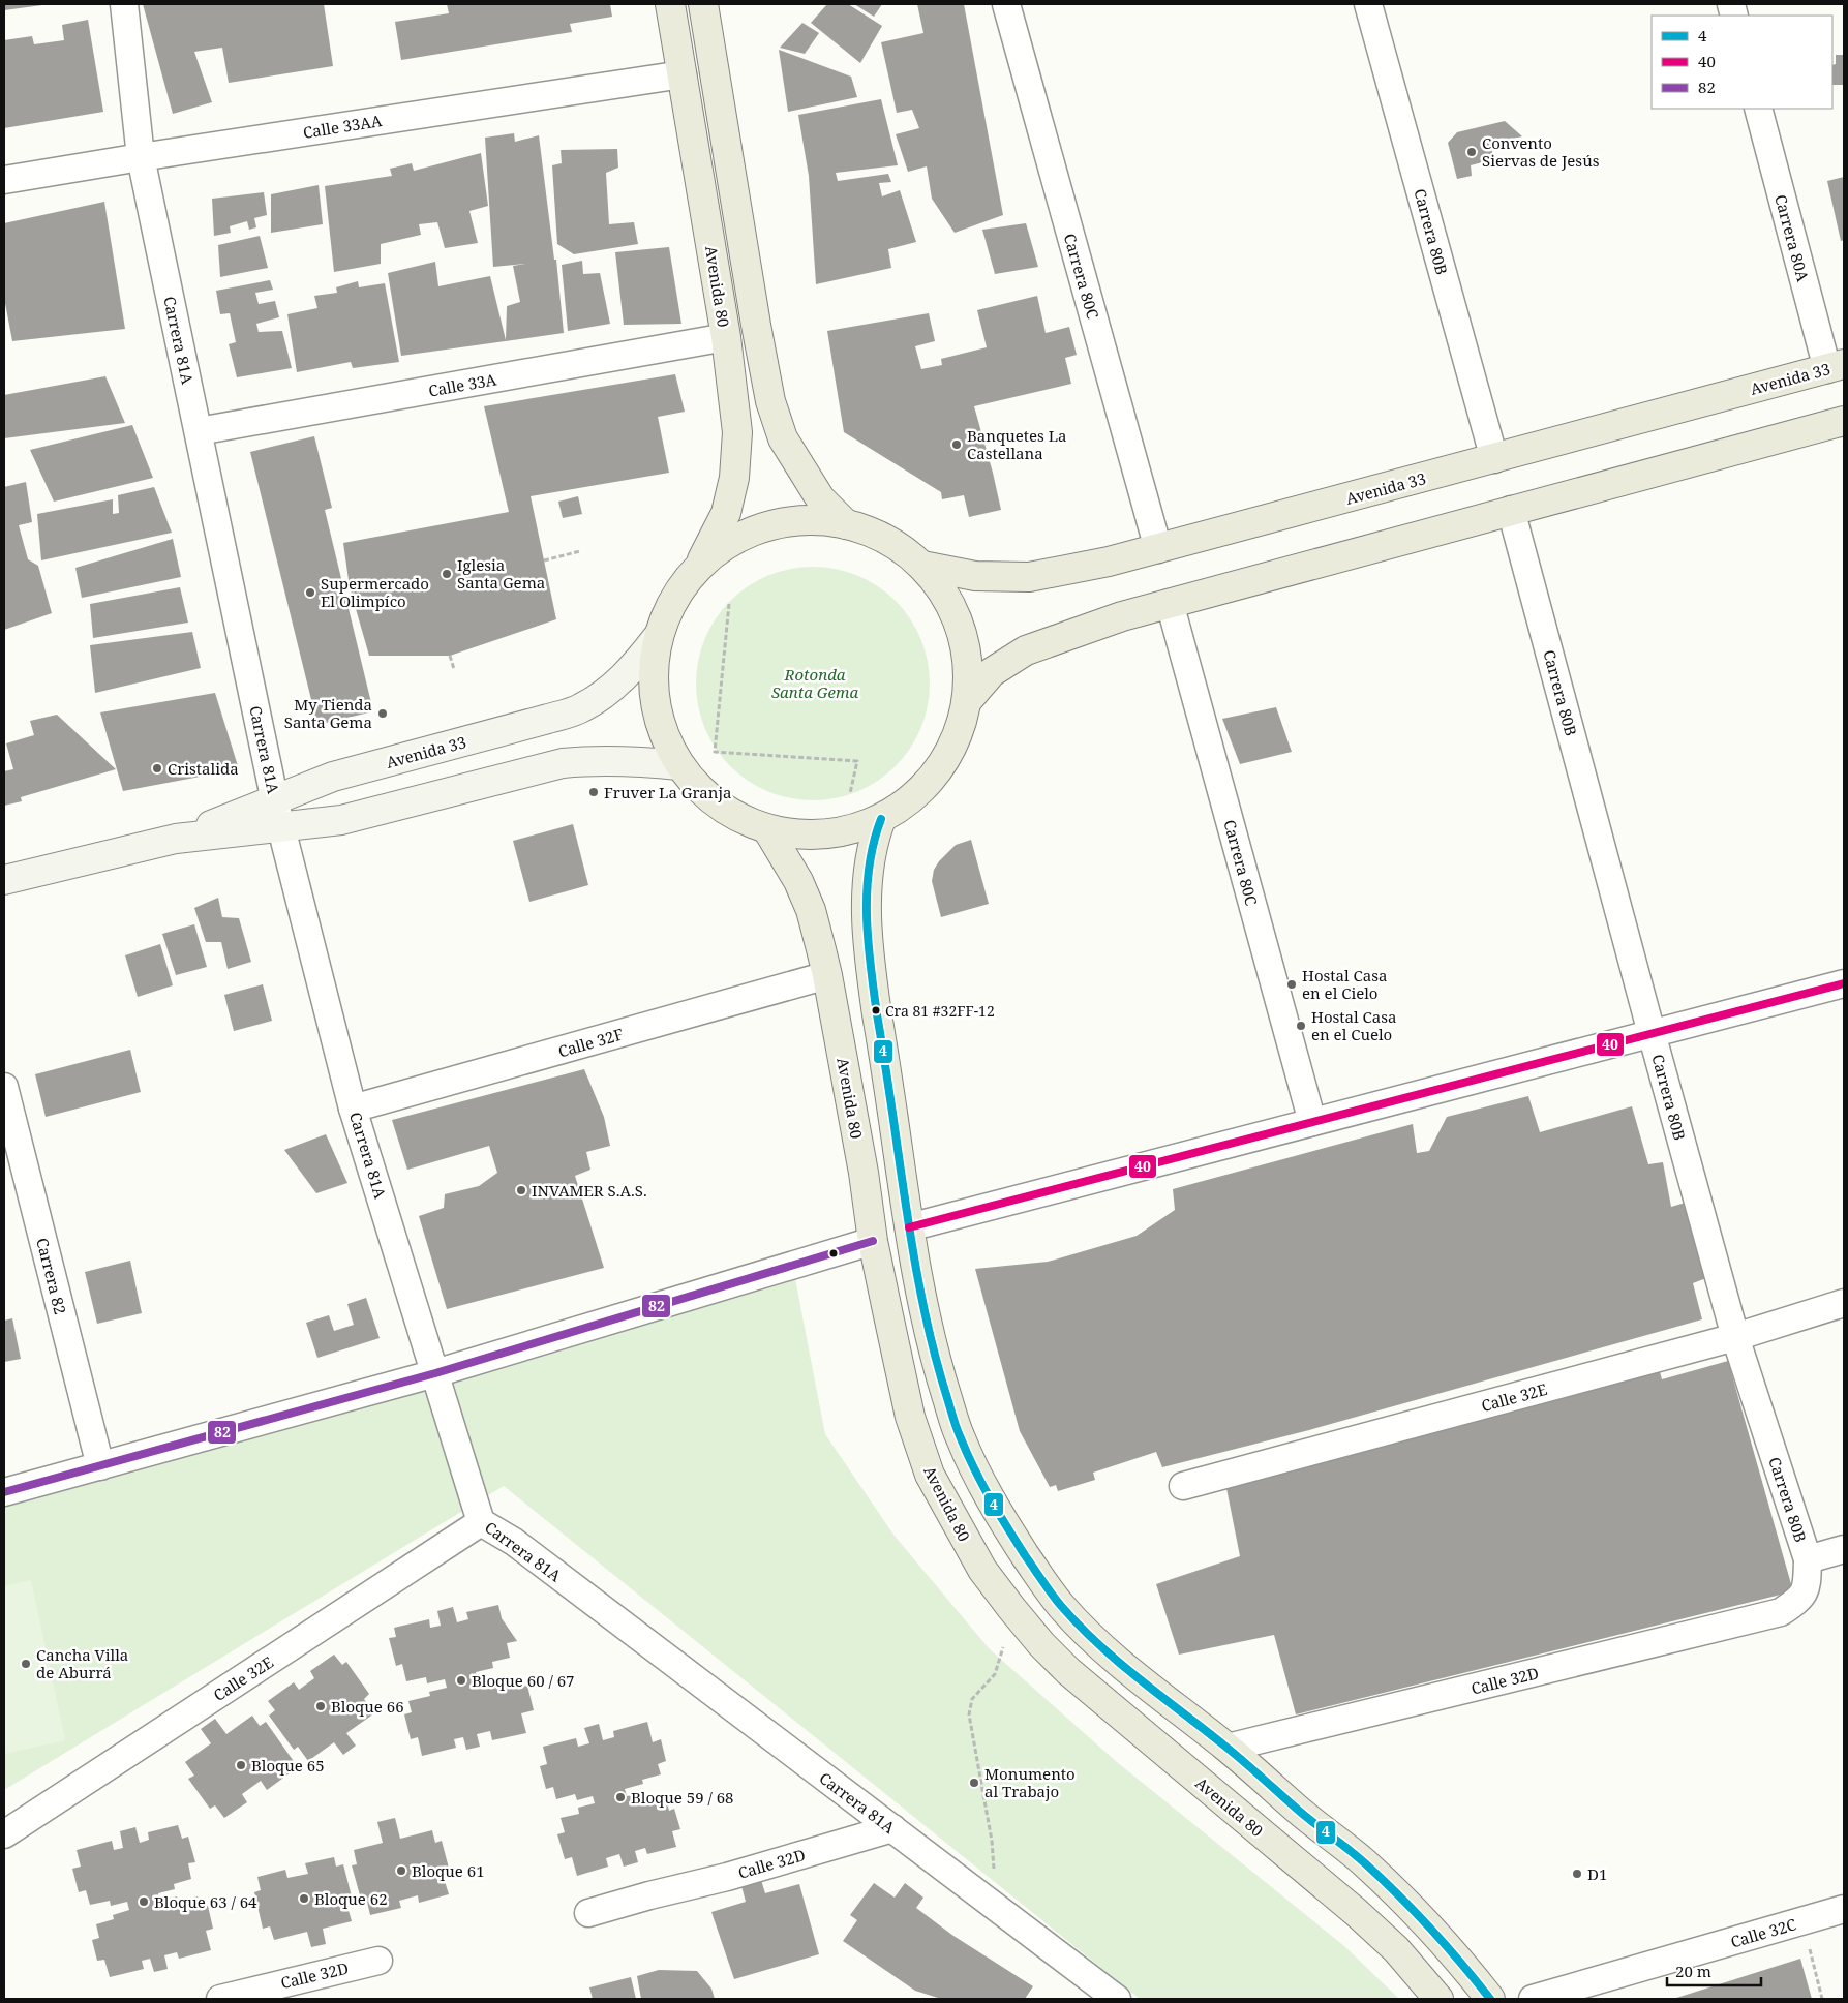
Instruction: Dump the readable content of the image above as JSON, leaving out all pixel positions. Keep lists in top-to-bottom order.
{
  "streets": {
    "main road": ["Avenida 80", "Avenida 33"],
    "street": [
      "Calle 33AA",
      "Carrera 80B",
      "Carrera 80A",
      "Carrera 80C",
      "Carrera 81A",
      "Calle 33A",
      "Calle 32F",
      "Carrera 82",
      "Calle 32E",
      "Calle 32D",
      "Calle 32C"
    ]
  },
  "crossings": [
    ["Calle 33AA", "Avenida 80"],
    ["Calle 33AA", "Carrera 81A"],
    ["Carrera 80B", "Avenida 33"],
    ["Carrera 80B", "Calle 32E"],
    ["Carrera 80B", "Calle 32D"],
    ["Carrera 80A", "Avenida 33"],
    ["Carrera 80C", "Avenida 33"],
    ["Avenida 80", "Calle 33A"],
    ["Avenida 80", "Calle 32F"],
    ["Carrera 81A", "Avenida 33"],
    ["Carrera 81A", "Calle 33A"],
    ["Carrera 81A", "Calle 32F"],
    ["Carrera 81A", "Calle 32E"],
    ["Carrera 81A", "Calle 32D"]
  ],
  "parks": ["Rotonda Santa Gema"],
  "places": [
    "Convento Siervas de Jesús",
    "Banquetes La Castellana",
    "Iglesia Santa Gema",
    "Supermercado El Olimpíco",
    "My Tienda Santa Gema",
    "Cristalida",
    "Fruver La Granja",
    "Hostal Casa en el Cielo",
    "Cra 81 #32FF-12",
    "Hostal Casa en el Cuelo",
    "INVAMER S.A.S.",
    "Cancha Villa de Aburrá",
    "Bloque 60 / 67",
    "Bloque 66",
    "Bloque 65",
    "Monumento al Trabajo",
    "Bloque 59 / 68",
    "Bloque 61",
    "D1",
    "Bloque 62",
    "Bloque 63 / 64"
  ],
  "lines": ["transit line 4", "transit line 40", "transit line 82"],
  "legend": ["4", "40", "82"],
  "scale_bar": "20 m"
}
